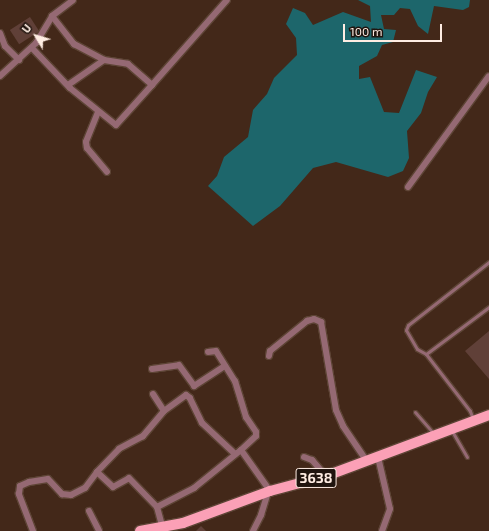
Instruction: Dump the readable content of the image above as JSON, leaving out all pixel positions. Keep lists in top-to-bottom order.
{
  "streets": {
    "main road": ["3638"]
  },
  "scale_bar": "100 m",
  "north": "top left"
}
